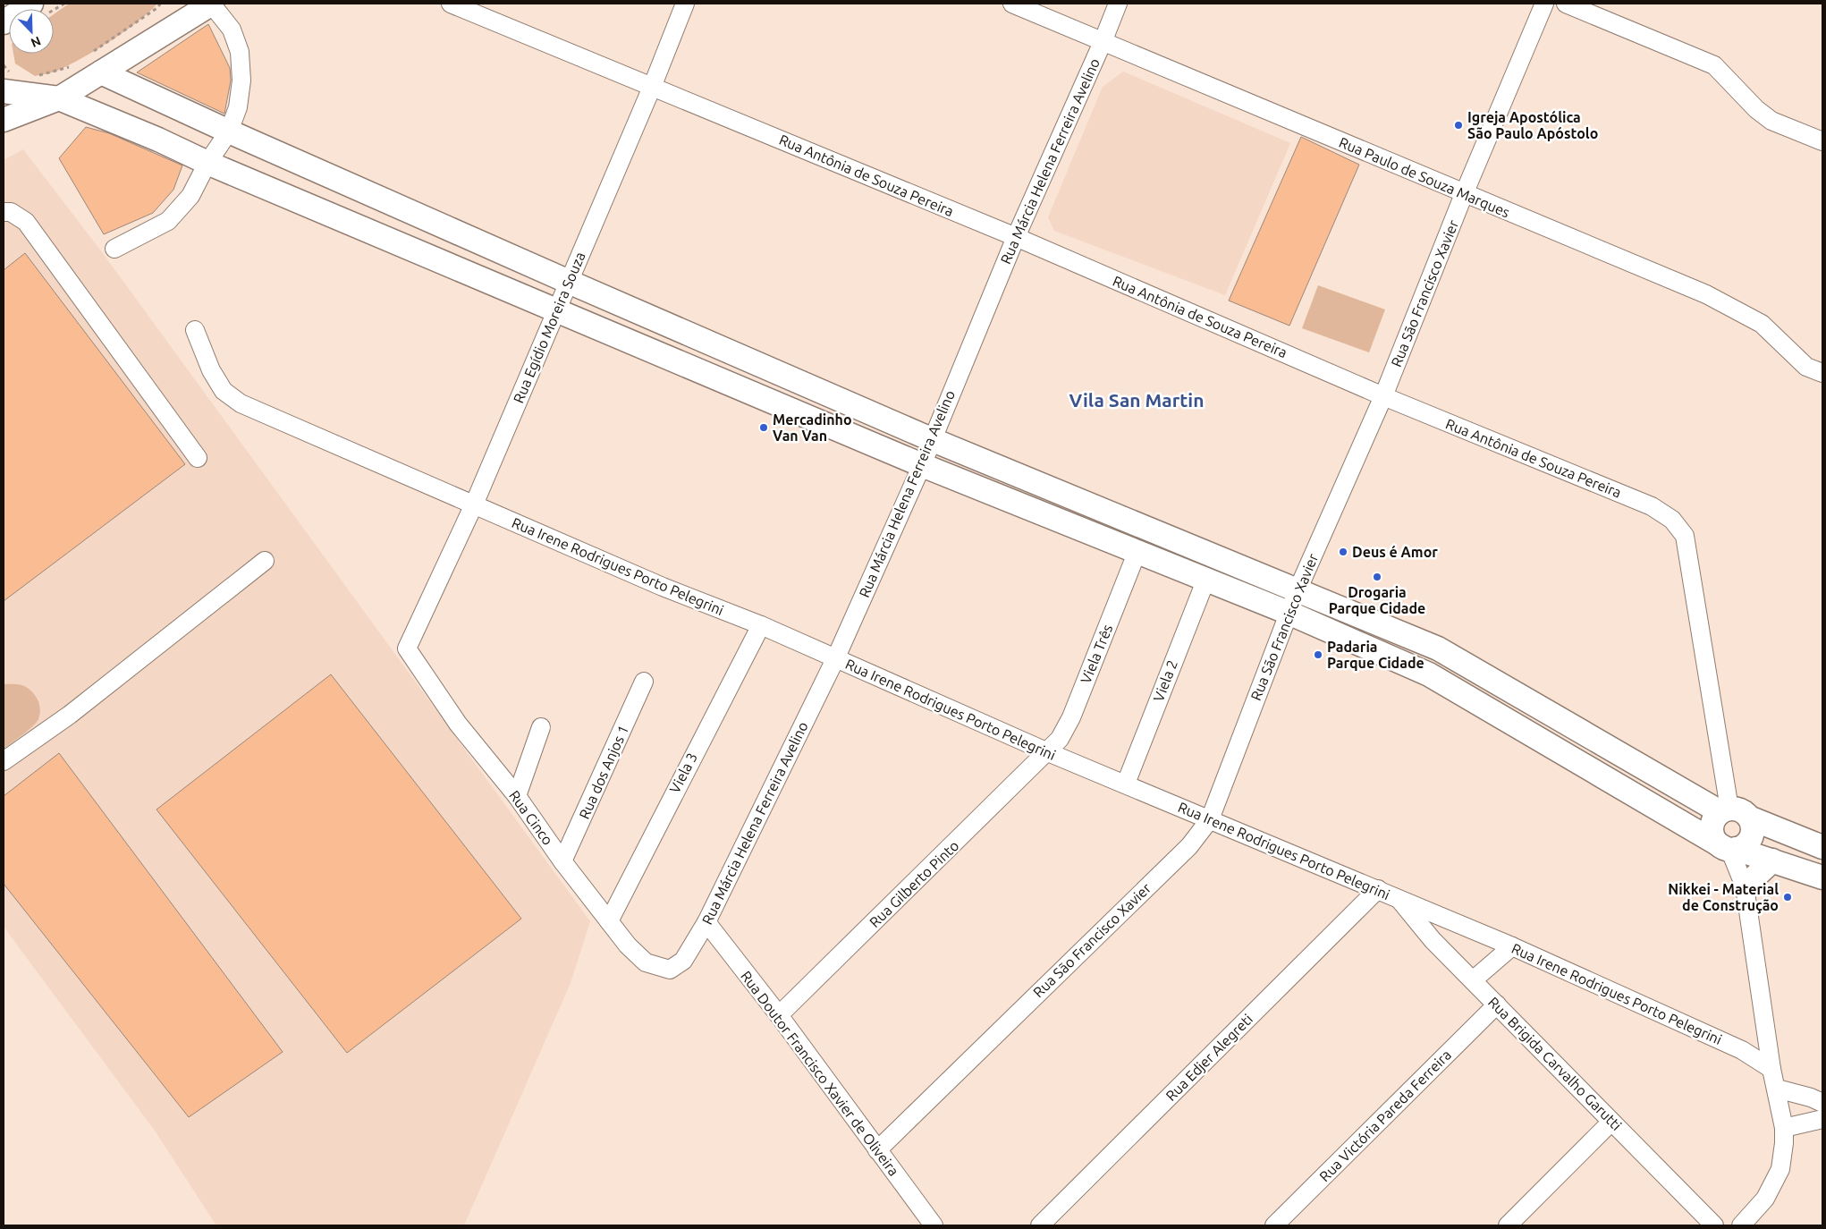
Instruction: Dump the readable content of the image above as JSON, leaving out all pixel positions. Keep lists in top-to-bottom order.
{
  "streets": {
    "street": [
      "Rua Márcia Helena Ferreira Avelino",
      "Rua Antônia de Souza Pereira",
      "Rua Paulo de Souza Marques",
      "Rua São Francisco Xavier",
      "Rua Egídio Moreira Souza",
      "Rua Irene Rodrigues Porto Pelegrini",
      "Viela Três",
      "Viela 2",
      "Rua dos Anjos 1",
      "Viela 3",
      "Rua Cinco",
      "Rua Gilberto Pinto",
      "Rua Edjer Alegreti",
      "Rua Brigida Carvalho Garutti",
      "Rua Doutor Francisco Xavier de Oliveira",
      "Rua Victória Pareda Ferreira"
    ]
  },
  "crossings": [
    ["Rua Márcia Helena Ferreira Avelino", "Rua Antônia de Souza Pereira"],
    ["Rua Márcia Helena Ferreira Avelino", "Rua Paulo de Souza Marques"],
    ["Rua Márcia Helena Ferreira Avelino", "Rua Irene Rodrigues Porto Pelegrini"],
    ["Rua Márcia Helena Ferreira Avelino", "Rua Cinco"],
    ["Rua Márcia Helena Ferreira Avelino", "Rua Doutor Francisco Xavier de Oliveira"],
    ["Rua Antônia de Souza Pereira", "Rua São Francisco Xavier"],
    ["Rua Antônia de Souza Pereira", "Rua Egídio Moreira Souza"],
    ["Rua Paulo de Souza Marques", "Rua São Francisco Xavier"],
    ["Rua São Francisco Xavier", "Rua Irene Rodrigues Porto Pelegrini"],
    ["Rua São Francisco Xavier", "Rua Doutor Francisco Xavier de Oliveira"],
    ["Rua Egídio Moreira Souza", "Rua Irene Rodrigues Porto Pelegrini"],
    ["Rua Egídio Moreira Souza", "Rua Cinco"],
    ["Rua Irene Rodrigues Porto Pelegrini", "Viela Três"],
    ["Rua Irene Rodrigues Porto Pelegrini", "Viela 2"],
    ["Rua Irene Rodrigues Porto Pelegrini", "Viela 3"],
    ["Rua Irene Rodrigues Porto Pelegrini", "Rua Gilberto Pinto"],
    ["Rua Irene Rodrigues Porto Pelegrini", "Rua Edjer Alegreti"],
    ["Rua Irene Rodrigues Porto Pelegrini", "Rua Brigida Carvalho Garutti"],
    ["Viela Três", "Rua Gilberto Pinto"],
    ["Rua dos Anjos 1", "Rua Cinco"],
    ["Viela 3", "Rua Cinco"],
    ["Rua Gilberto Pinto", "Rua Doutor Francisco Xavier de Oliveira"],
    ["Rua Brigida Carvalho Garutti", "Rua Victória Pareda Ferreira"]
  ],
  "districts": ["Vila San Martin"],
  "places": [
    "Igreja Apostólica São Paulo Apóstolo",
    "Mercadinho Van Van",
    "Deus é Amor",
    "Drogaria Parque Cidade",
    "Padaria Parque Cidade",
    "Nikkei - Material de Construção"
  ],
  "north": "bottom right"
}
